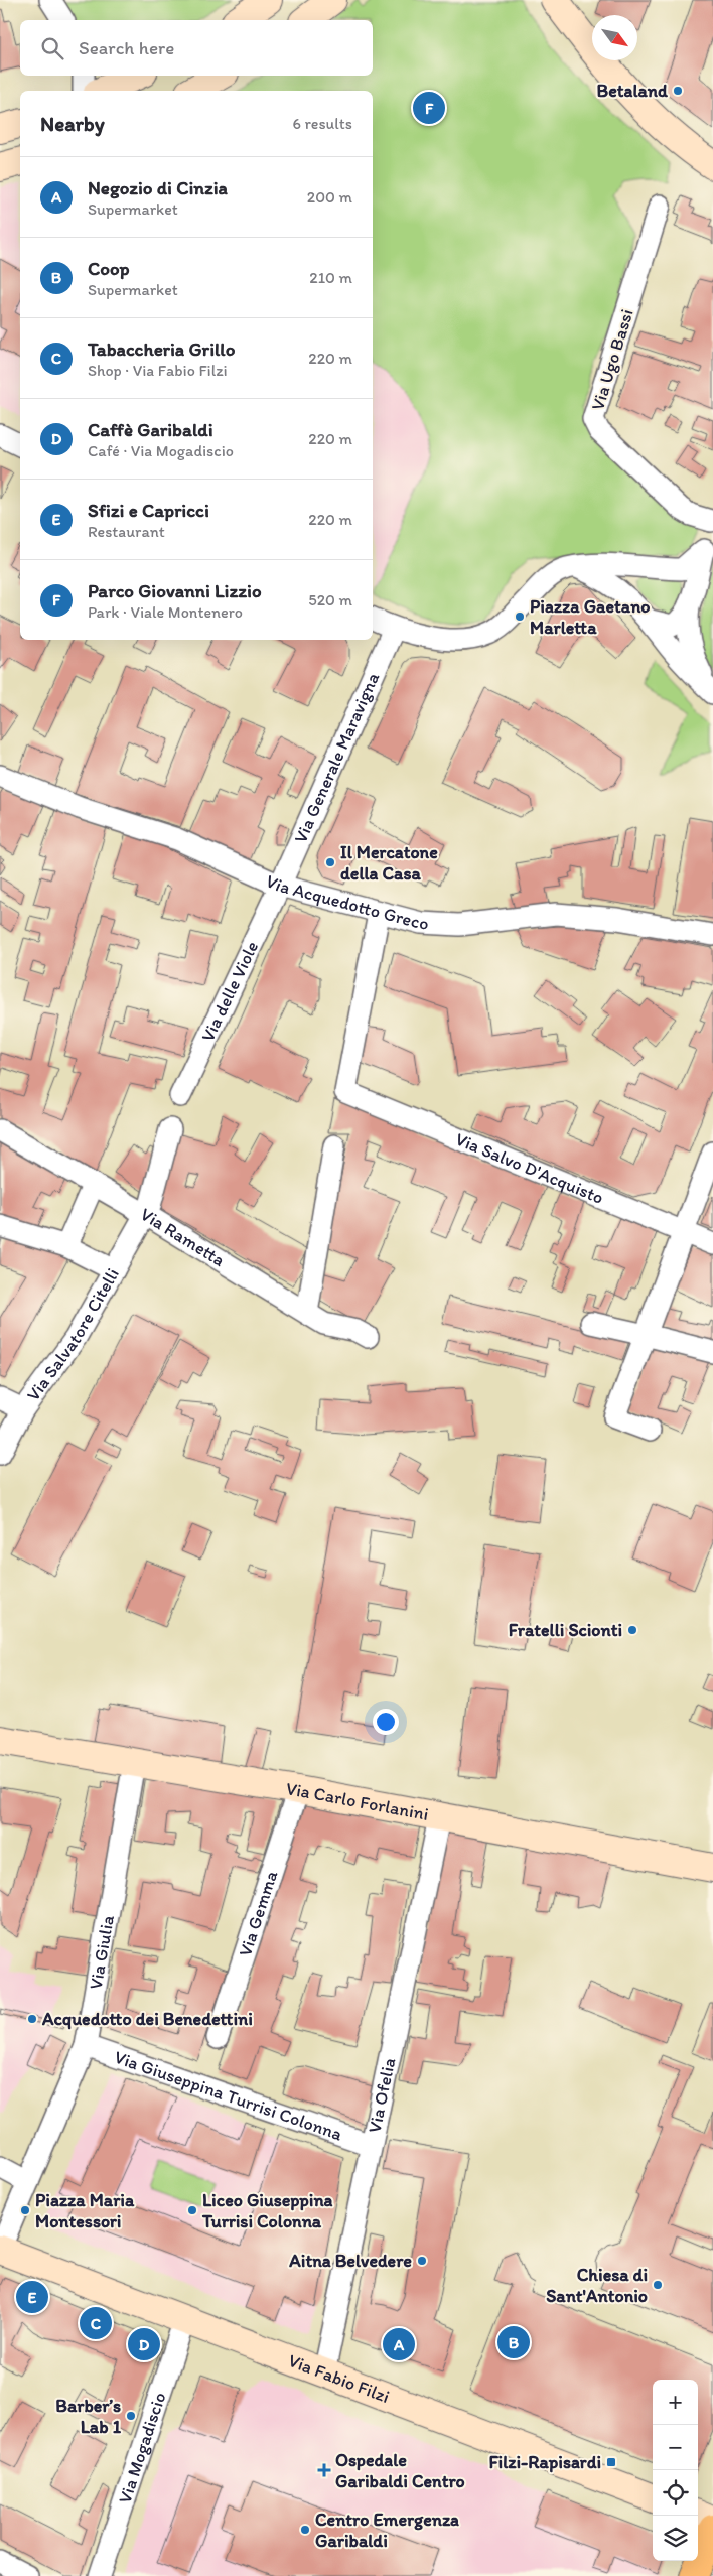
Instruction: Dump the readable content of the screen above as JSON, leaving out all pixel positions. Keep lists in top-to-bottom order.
{
  "streets": {
    "street": [
      "Via Ugo Bassi",
      "Via Generale Maravigna",
      "Via Acquedotto Greco",
      "Via delle Viole",
      "Via Salvo D'Acquisto",
      "Via Rametta",
      "Via Salvatore Citelli",
      "Via Carlo Forlanini",
      "Via Gemma",
      "Via Giulia",
      "Via Giuseppina Turrisi Colonna",
      "Via Ofelia",
      "Via Fabio Filzi",
      "Via Mogadiscio"
    ]
  },
  "crossings": [
    ["Via Generale Maravigna", "Via Acquedotto Greco"],
    ["Via Generale Maravigna", "Via delle Viole"],
    ["Via Acquedotto Greco", "Via delle Viole"],
    ["Via Acquedotto Greco", "Via Salvo D'Acquisto"],
    ["Via Rametta", "Via Salvatore Citelli"],
    ["Via Carlo Forlanini", "Via Gemma"],
    ["Via Carlo Forlanini", "Via Giulia"],
    ["Via Carlo Forlanini", "Via Ofelia"],
    ["Via Giulia", "Via Giuseppina Turrisi Colonna"],
    ["Via Giulia", "Via Fabio Filzi"],
    ["Via Giuseppina Turrisi Colonna", "Via Ofelia"],
    ["Via Ofelia", "Via Fabio Filzi"],
    ["Via Fabio Filzi", "Via Mogadiscio"]
  ],
  "places": {
    "other": [
      "Betaland",
      "Piazza Gaetano Marletta",
      "Il Mercatone della Casa",
      "Fratelli Scionti",
      "Acquedotto dei Benedettini",
      "Piazza Maria Montessori",
      "Liceo Giuseppina Turrisi Colonna",
      "Aitna Belvedere",
      "Chiesa di Sant'Antonio",
      "Barber’s Lab 1",
      "Centro Emergenza Garibaldi"
    ],
    "transit": ["Filzi-Rapisardi"],
    "health": ["Ospedale Garibaldi Centro"]
  },
  "north": "bottom right",
  "page": {
    "search": "Search here",
    "pins": [
      "F",
      "E",
      "C",
      "B",
      "A",
      "D"
    ],
    "heading": ["Nearby", "6 results"],
    "list": [
      {
        "mark": "A",
        "name": "Negozio di Cinzia",
        "note": "Supermarket",
        "value": "200 m"
      },
      {
        "mark": "B",
        "name": "Coop",
        "note": "Supermarket",
        "value": "210 m"
      },
      {
        "mark": "C",
        "name": "Tabaccheria Grillo",
        "note": "Shop · Via Fabio Filzi",
        "value": "220 m"
      },
      {
        "mark": "D",
        "name": "Caffè Garibaldi",
        "note": "Café · Via Mogadiscio",
        "value": "220 m"
      },
      {
        "mark": "E",
        "name": "Sfizi e Capricci",
        "note": "Restaurant",
        "value": "220 m"
      },
      {
        "mark": "F",
        "name": "Parco Giovanni Lizzio",
        "note": "Park · Viale Montenero",
        "value": "520 m"
      }
    ],
    "map_buttons": ["+", "−"]
  }
}
